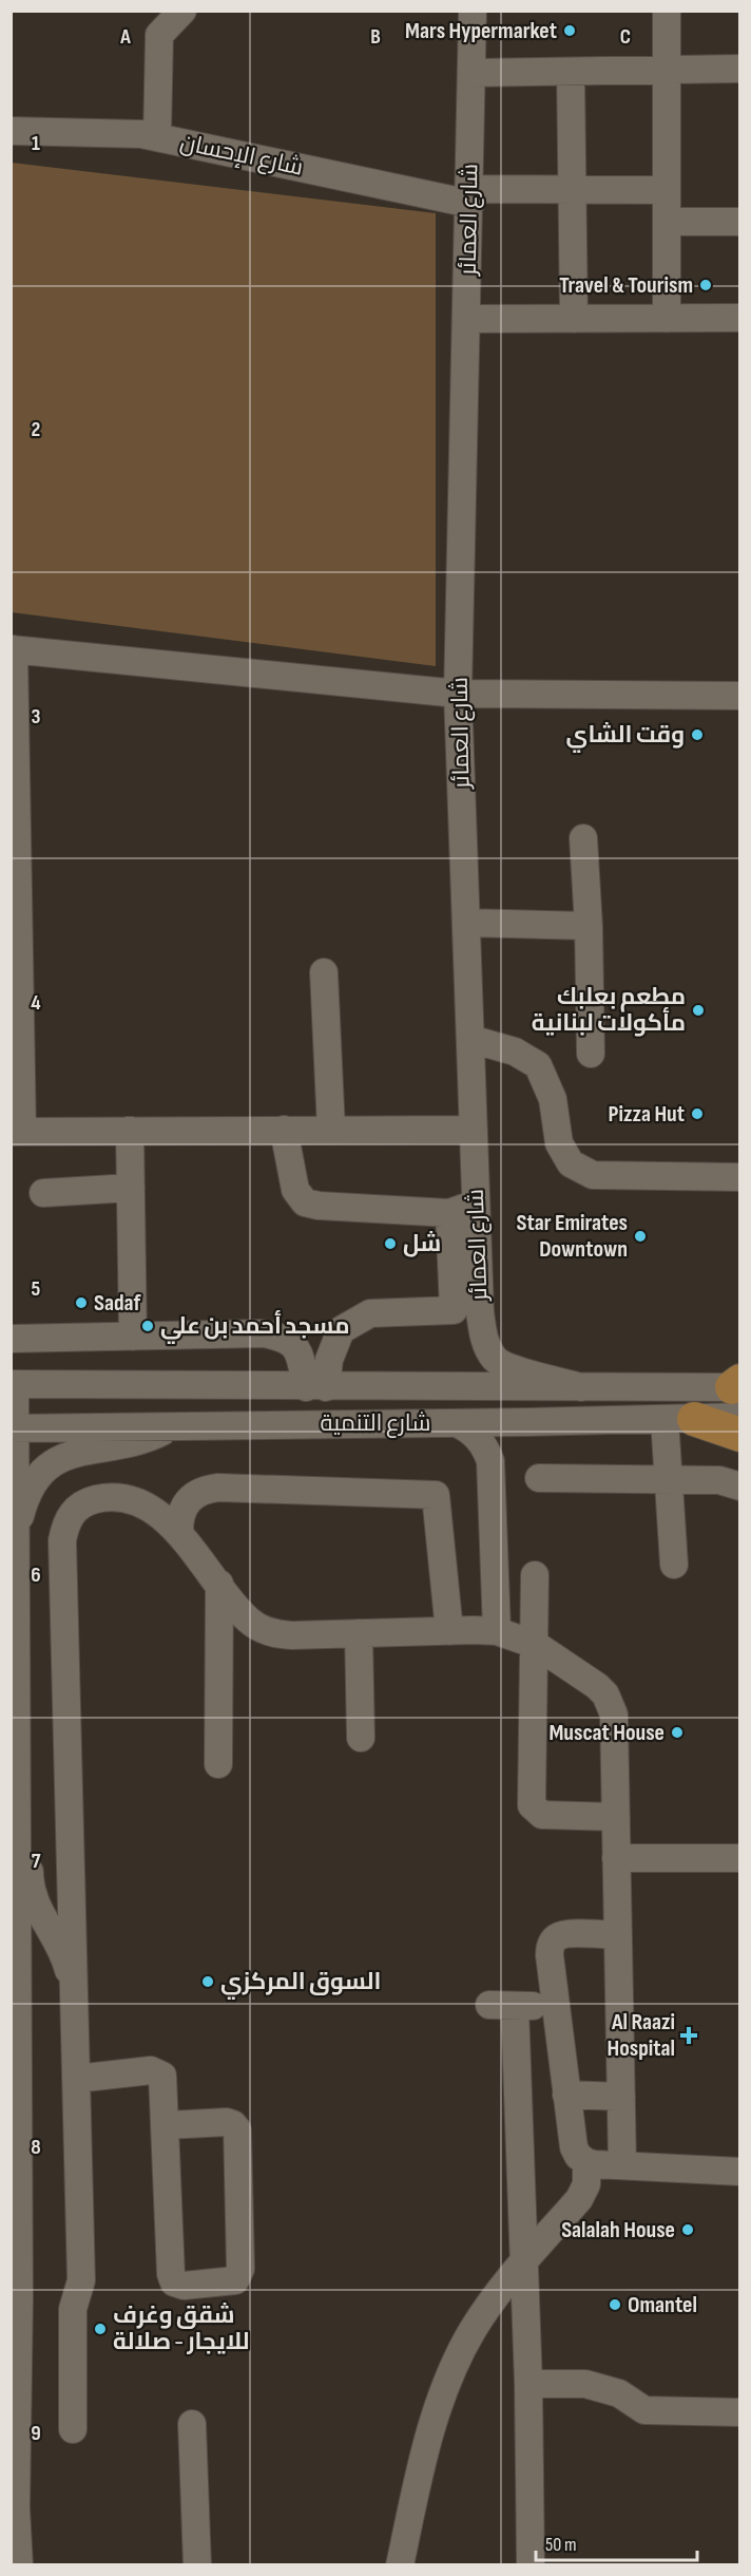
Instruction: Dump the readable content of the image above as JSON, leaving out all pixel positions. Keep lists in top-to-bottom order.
{
  "streets": {
    "street": ["شارع الإحسان", "شارع العمائر", "شارع التنمية"]
  },
  "crossings": [
    ["شارع الإحسان", "شارع العمائر"],
    ["شارع العمائر", "شارع التنمية"]
  ],
  "places": {
    "other": [
      "Mars Hypermarket",
      "Travel & Tourism",
      "وقت الشاي",
      "مطعم بعلبك مأكولات لبنانية",
      "Pizza Hut",
      "Star Emirates Downtown",
      "شل",
      "Sadaf",
      "مسجد أحمد بن علي",
      "Muscat House",
      "السوق المركزي",
      "Salalah House",
      "Omantel",
      "شقق وغرف للايجار - صلالة"
    ],
    "health": ["Al Raazi Hospital"]
  },
  "scale_bar": "50 m",
  "grid": {
    "columns": ["A", "B", "C"],
    "rows": [
      "1",
      "2",
      "3",
      "4",
      "5",
      "6",
      "7",
      "8",
      "9"
    ]
  }
}
